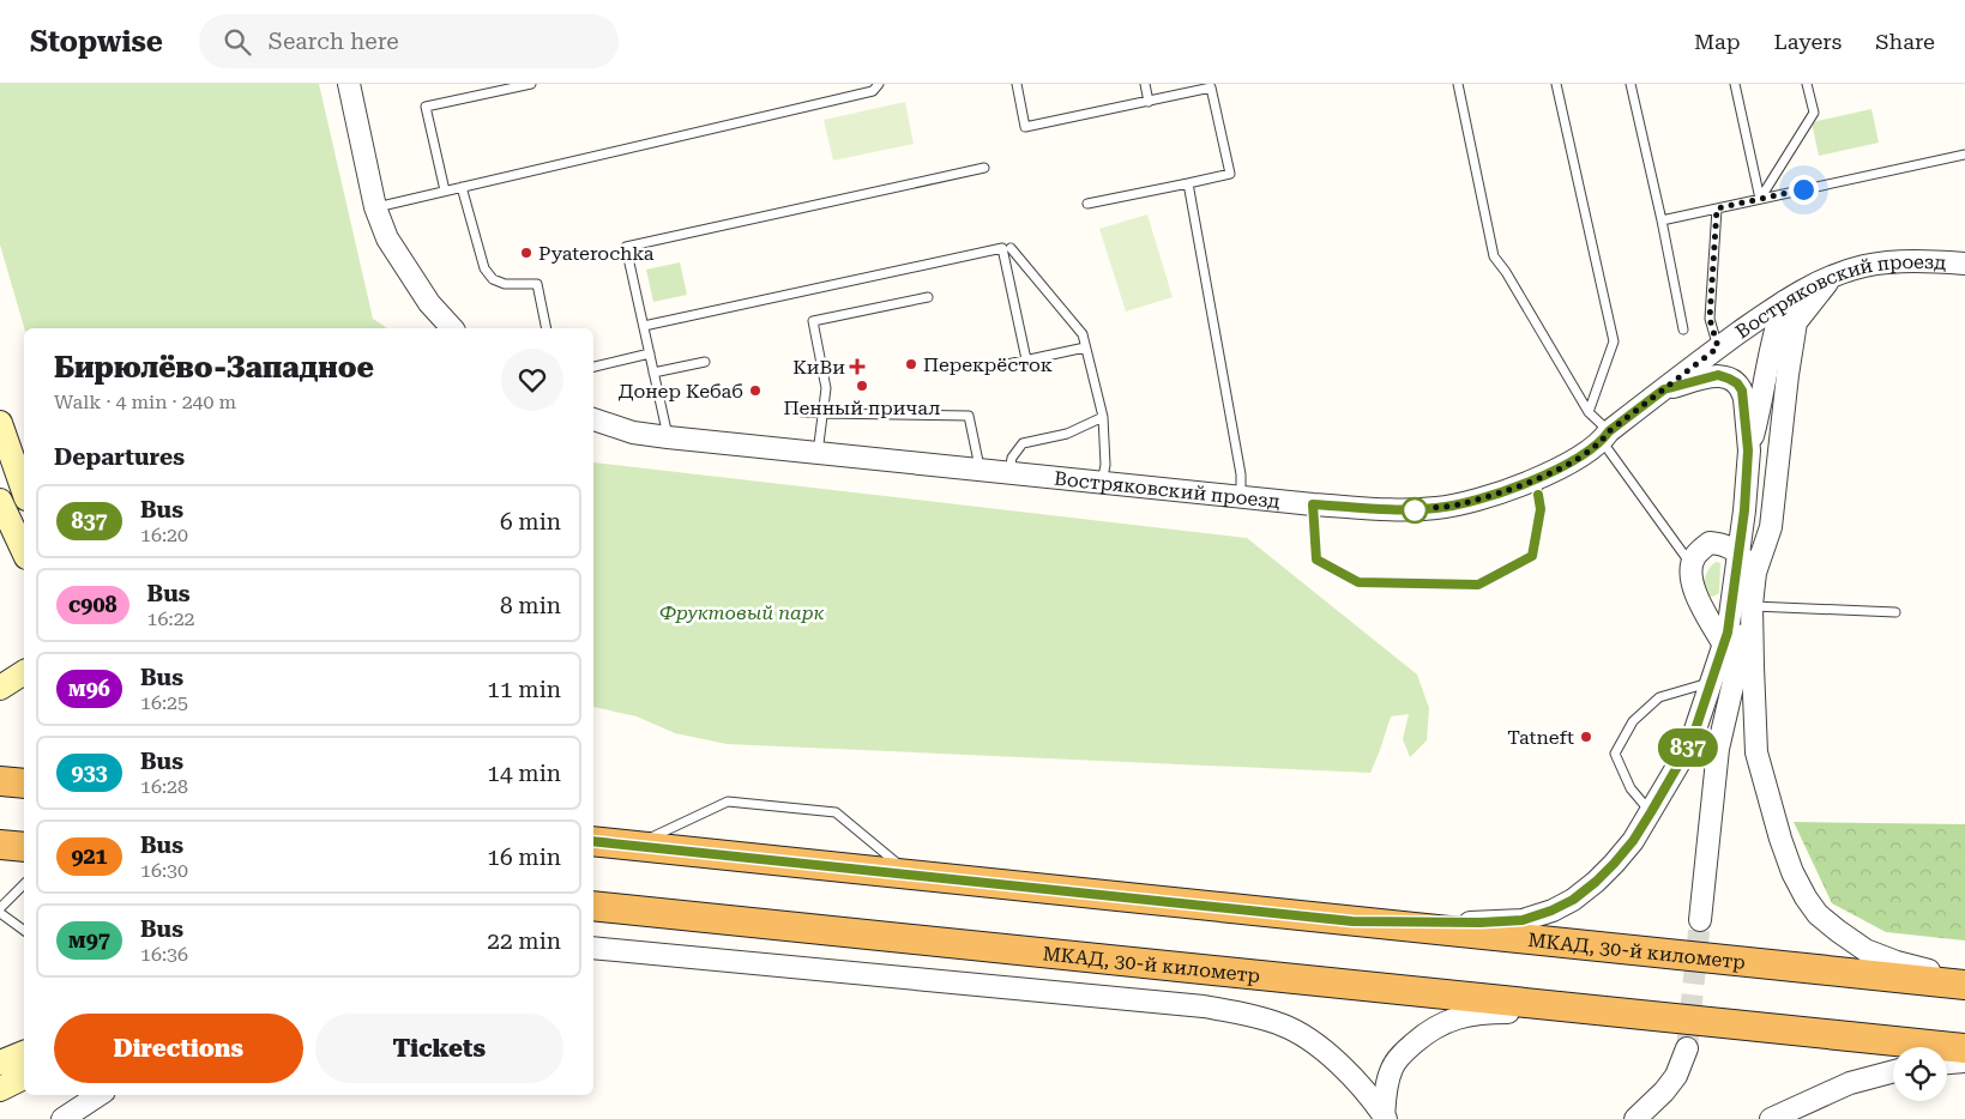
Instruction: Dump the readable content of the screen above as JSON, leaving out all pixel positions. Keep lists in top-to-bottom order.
{
  "streets": {
    "highway": ["МКАД, 30-й километр"],
    "street": ["Востряковский проезд"]
  },
  "parks": ["Фруктовый парк"],
  "places": {
    "other": [
      "Pyaterochka",
      "Перекрёсток",
      "Пенный причал",
      "Донер Кебаб",
      "Tatneft"
    ],
    "health": ["КиВи"]
  },
  "lines": ["bus line 837"],
  "page": {
    "header": "Stopwise",
    "search": "Search here",
    "nav": ["Map", "Layers", "Share"],
    "on_map": "837",
    "heading": [
      ["Бирюлёво-Западное", "Walk · 4 min · 240 m"],
      "Departures"
    ],
    "list": [
      {
        "mark": "837",
        "name": "Bus",
        "note": "16:20",
        "value": "6 min"
      },
      {
        "mark": "с908",
        "name": "Bus",
        "note": "16:22",
        "value": "8 min"
      },
      {
        "mark": "м96",
        "name": "Bus",
        "note": "16:25",
        "value": "11 min"
      },
      {
        "mark": "933",
        "name": "Bus",
        "note": "16:28",
        "value": "14 min"
      },
      {
        "mark": "921",
        "name": "Bus",
        "note": "16:30",
        "value": "16 min"
      },
      {
        "mark": "м97",
        "name": "Bus",
        "note": "16:36",
        "value": "22 min"
      }
    ],
    "buttons": ["Directions", "Tickets"]
  }
}
